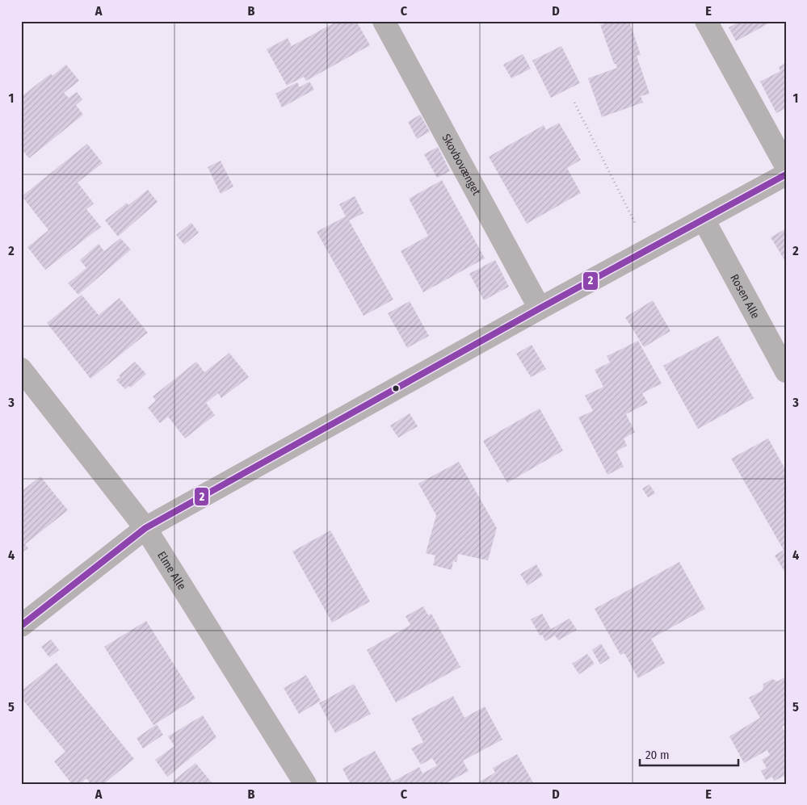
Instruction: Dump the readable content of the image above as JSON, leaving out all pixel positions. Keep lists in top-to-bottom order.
{
  "streets": {
    "street": ["Skovbovænget", "Rosen Alle", "Elme Alle"]
  },
  "lines": ["transit line 2"],
  "scale_bar": "20 m",
  "grid": {
    "columns": [
      "A",
      "B",
      "C",
      "D",
      "E"
    ],
    "rows": [
      "1",
      "2",
      "3",
      "4",
      "5"
    ]
  }
}
